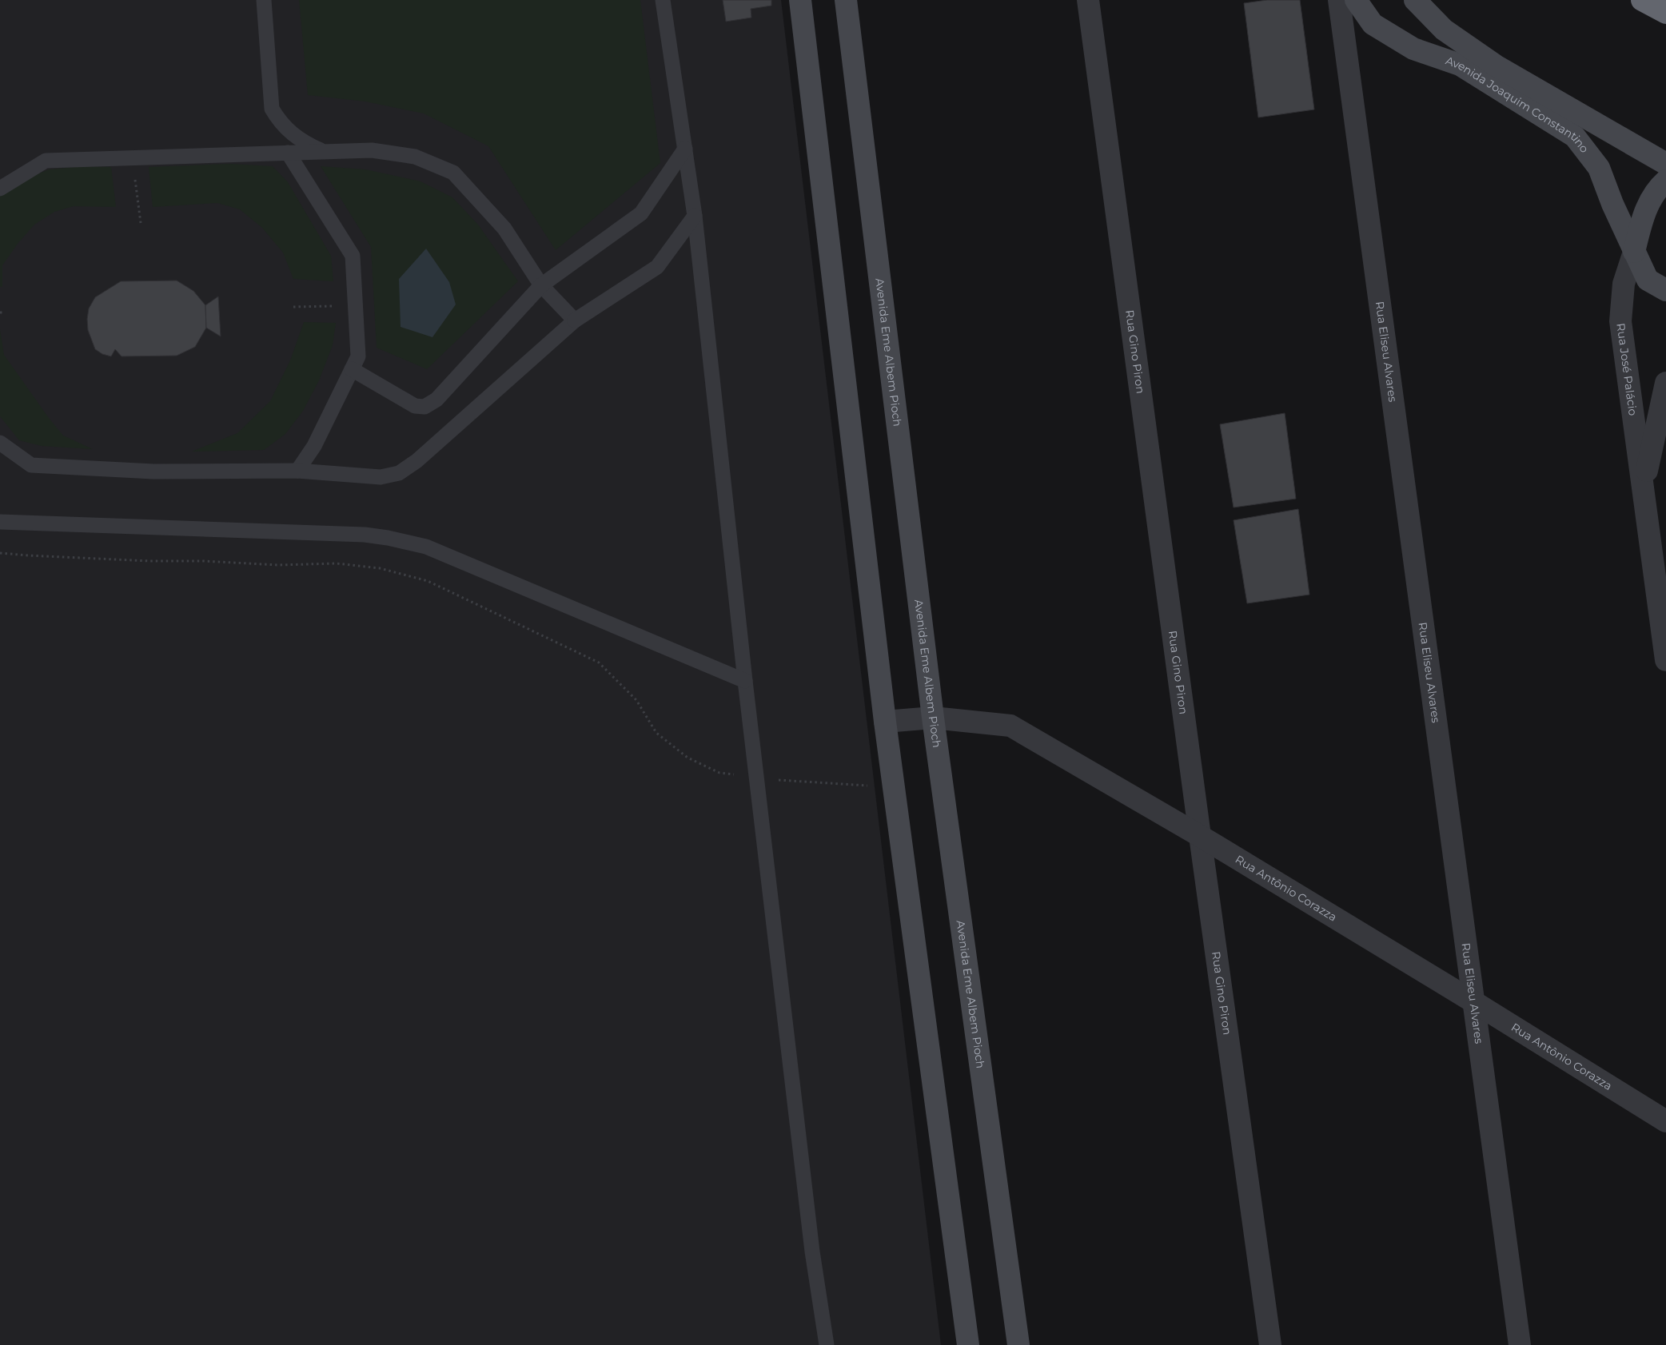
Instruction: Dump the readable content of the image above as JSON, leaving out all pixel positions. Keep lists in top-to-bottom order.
{
  "streets": {
    "street": [
      "Avenida Joaquim Constantino",
      "Avenida Eme Albem Pioch",
      "Rua Gino Piron",
      "Rua Eliseu Alvares",
      "Rua José Palácio",
      "Rua Antônio Corazza"
    ]
  },
  "crossings": [
    ["Avenida Joaquim Constantino", "Rua José Palácio"],
    ["Avenida Eme Albem Pioch", "Rua Antônio Corazza"],
    ["Rua Gino Piron", "Rua Antônio Corazza"],
    ["Rua Eliseu Alvares", "Rua Antônio Corazza"]
  ]
}
